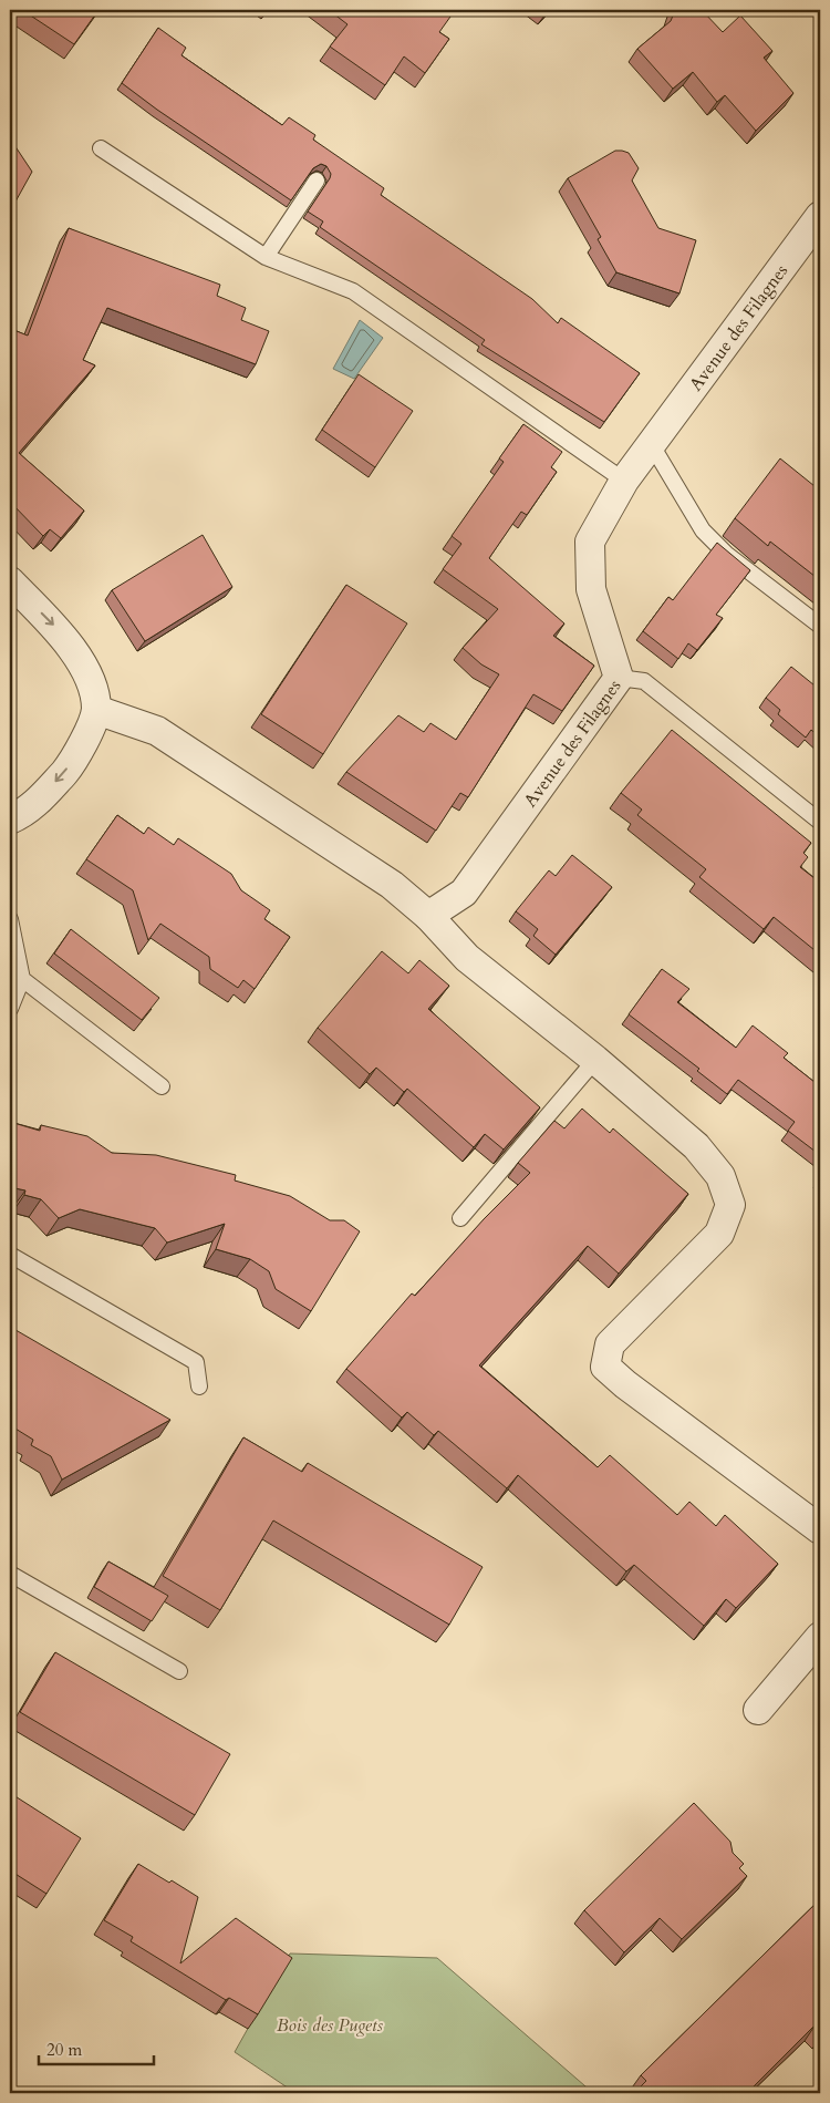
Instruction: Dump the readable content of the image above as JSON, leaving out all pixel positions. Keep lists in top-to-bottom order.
{
  "streets": {
    "street": ["Avenue des Filagnes"]
  },
  "parks": ["Bois des Pugets"],
  "scale_bar": "20 m"
}
